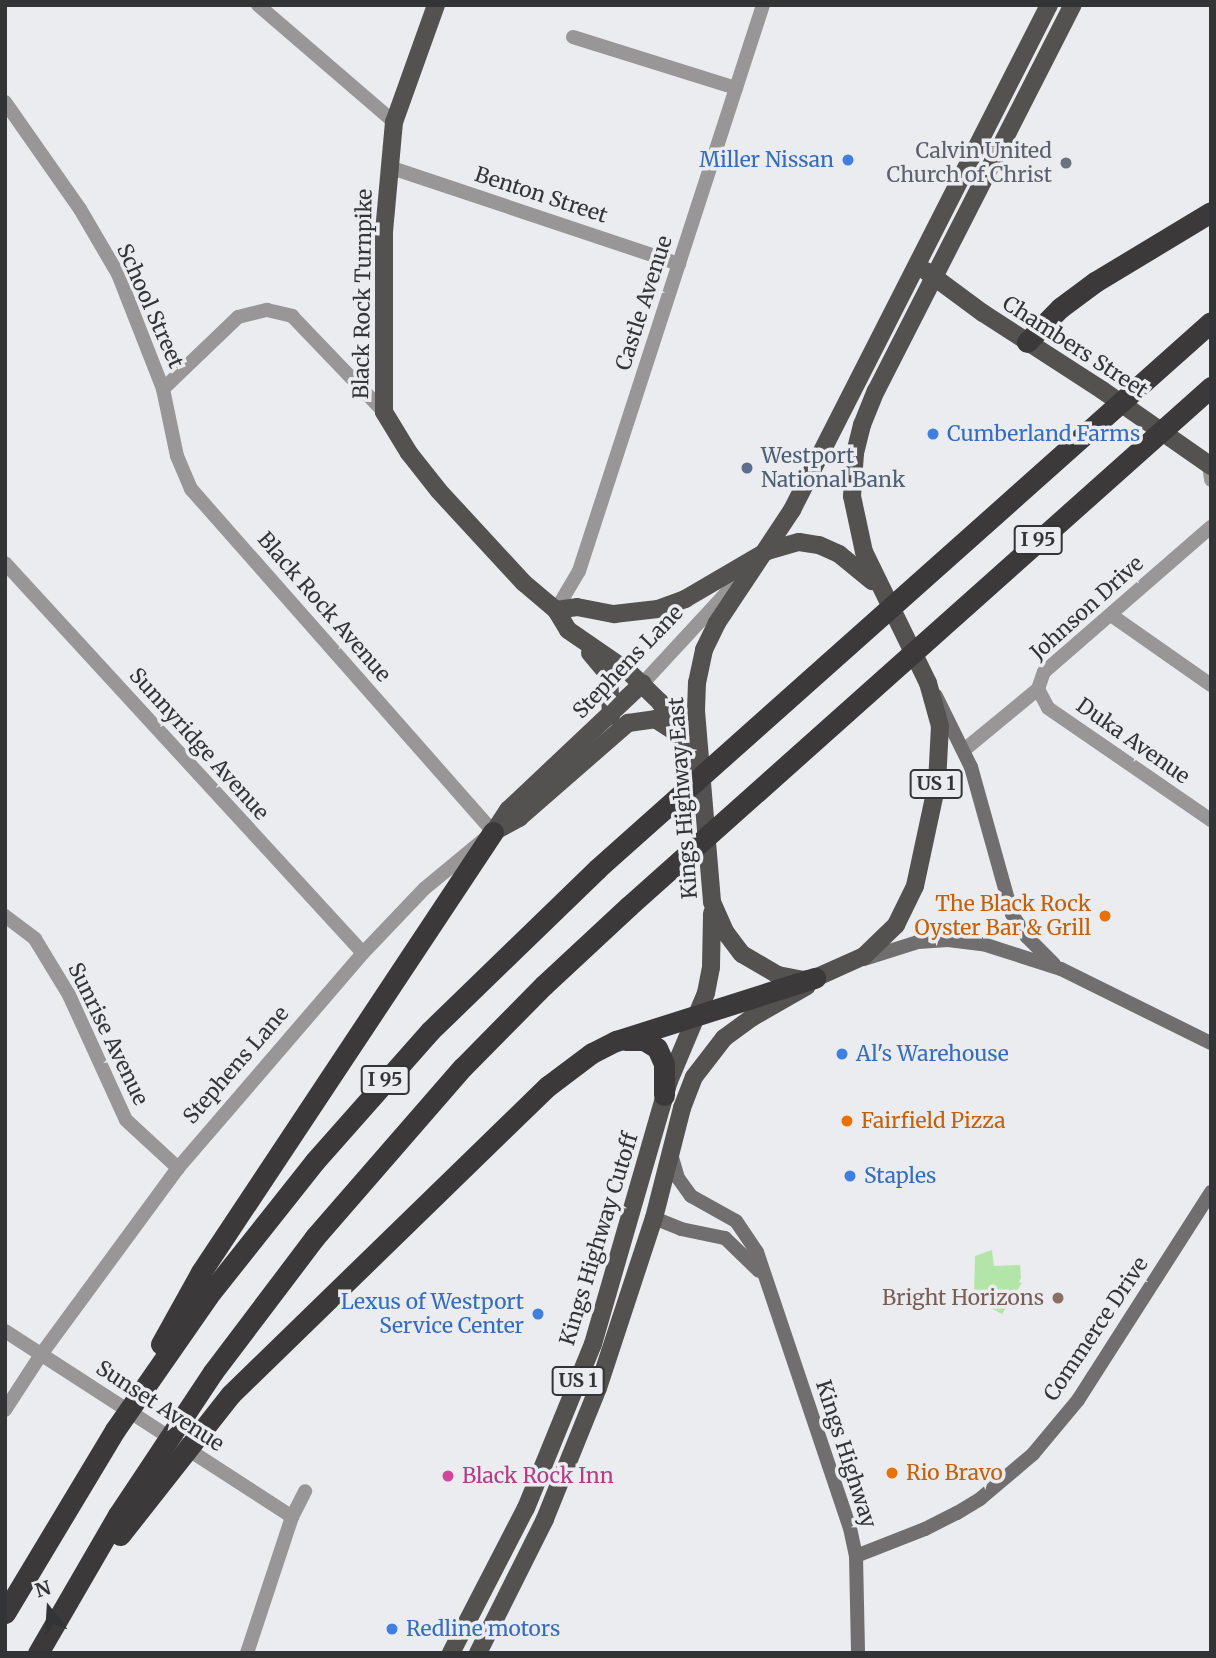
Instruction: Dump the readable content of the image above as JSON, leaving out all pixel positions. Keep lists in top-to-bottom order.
{
  "streets": {
    "highway": ["I 95"],
    "main road": [
      "Black Rock Turnpike",
      "Chambers Street",
      "Stephens Lane",
      "US 1",
      "Kings Highway East",
      "Kings Highway Cutoff",
      "Commerce Drive",
      "Kings Highway"
    ],
    "street": [
      "Benton Street",
      "Castle Avenue",
      "School Street",
      "Black Rock Avenue",
      "Johnson Drive",
      "Duka Avenue",
      "Sunnyridge Avenue",
      "Sunrise Avenue",
      "Sunset Avenue"
    ]
  },
  "crossings": [
    ["Benton Street", "Black Rock Turnpike"],
    ["Benton Street", "Castle Avenue"],
    ["Black Rock Turnpike", "Castle Avenue"],
    ["Black Rock Turnpike", "School Street"],
    ["Black Rock Turnpike", "I 95"],
    ["Black Rock Turnpike", "Stephens Lane"],
    ["Black Rock Turnpike", "Kings Highway East"],
    ["School Street", "Black Rock Avenue"],
    ["Chambers Street", "Kings Highway East"],
    ["I 95", "Kings Highway East"],
    ["Black Rock Avenue", "Stephens Lane"],
    ["Johnson Drive", "Duka Avenue"],
    ["Stephens Lane", "Sunnyridge Avenue"],
    ["Stephens Lane", "Kings Highway East"],
    ["Stephens Lane", "Sunrise Avenue"],
    ["Stephens Lane", "Sunset Avenue"],
    ["Kings Highway East", "Kings Highway Cutoff"],
    ["Kings Highway Cutoff", "Kings Highway"],
    ["Commerce Drive", "Kings Highway"]
  ],
  "places": [
    "Miller Nissan",
    "Calvin United Church of Christ",
    "Cumberland Farms",
    "Westport National Bank",
    "The Black Rock Oyster Bar & Grill",
    "Al's Warehouse",
    "Fairfield Pizza",
    "Staples",
    "Bright Horizons",
    "Lexus of Westport Service Center",
    "Rio Bravo",
    "Black Rock Inn",
    "Redline motors"
  ],
  "north": "top"
}
